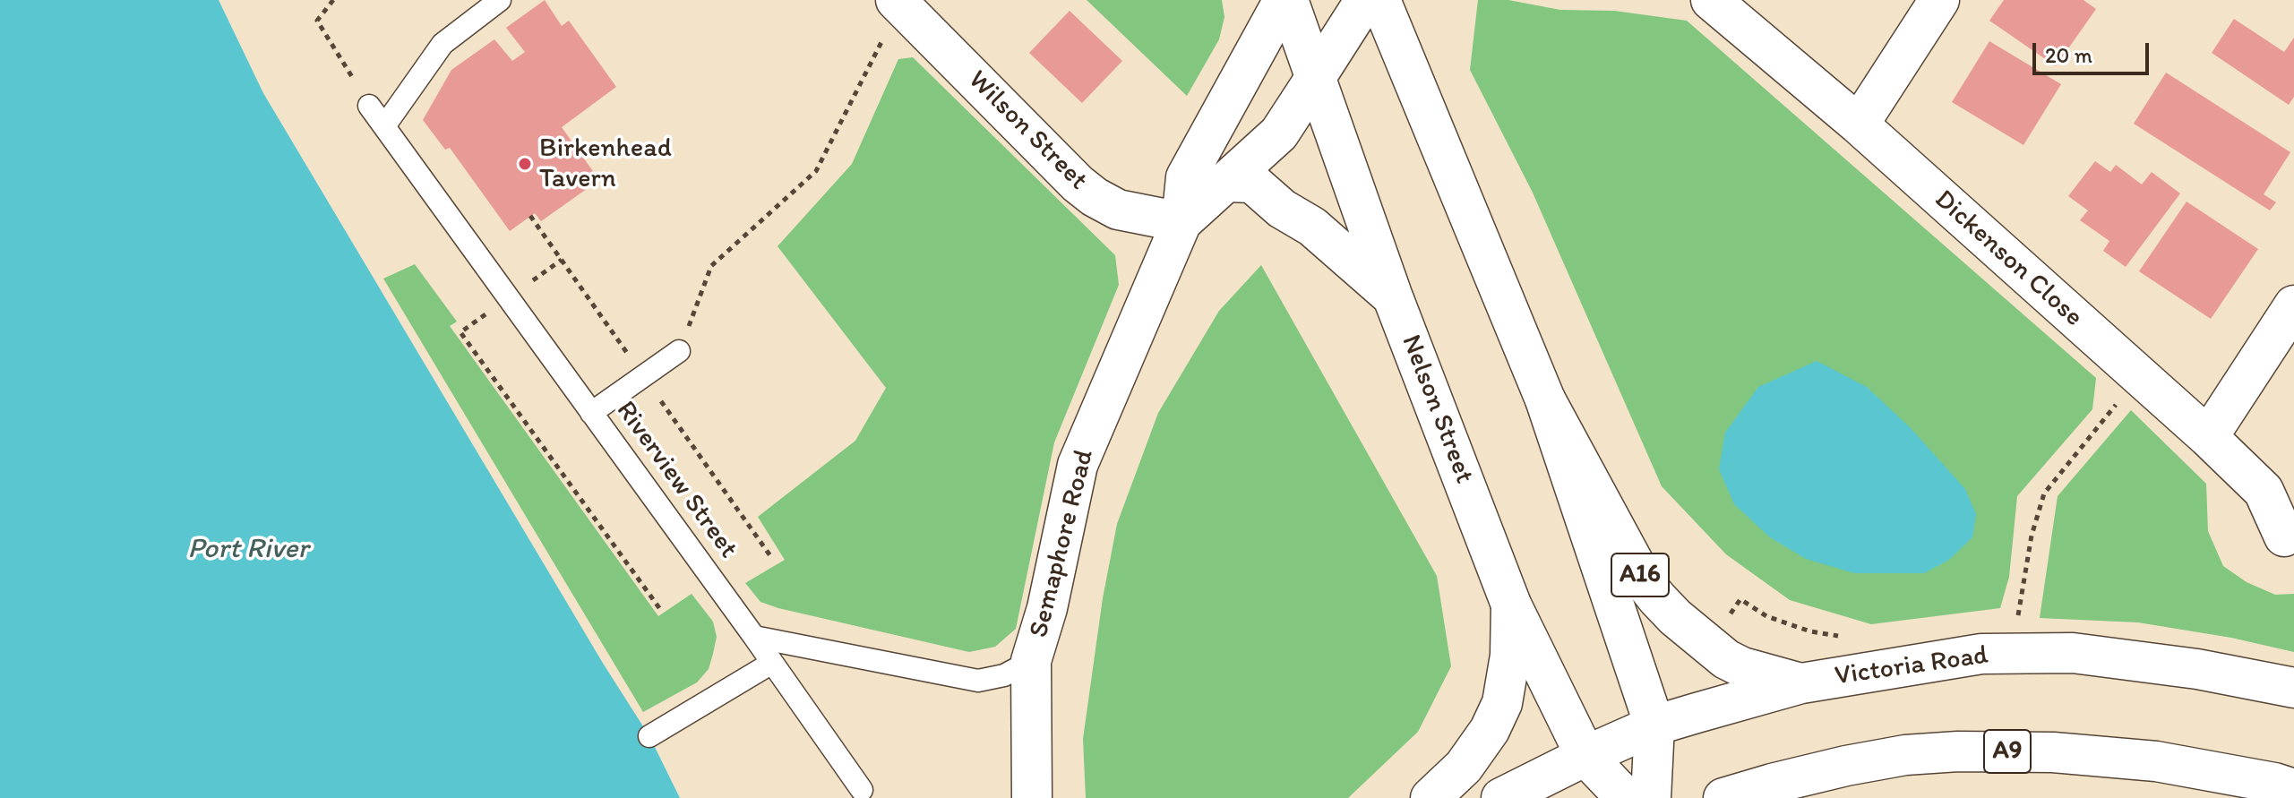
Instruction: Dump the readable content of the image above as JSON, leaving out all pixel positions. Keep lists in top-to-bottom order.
{
  "streets": {
    "main road": [
      "Wilson Street",
      "Dickenson Close",
      "Nelson Street",
      "Semaphore Road",
      "A16",
      "Victoria Road",
      "A9"
    ],
    "lane": ["Riverview Street"]
  },
  "crossings": [
    ["Wilson Street", "Semaphore Road"],
    ["Nelson Street", "Semaphore Road"],
    ["Nelson Street", "Victoria Road"],
    ["A16", "Victoria Road"]
  ],
  "water": ["Port River"],
  "places": ["Birkenhead Tavern"],
  "scale_bar": "20 m"
}
